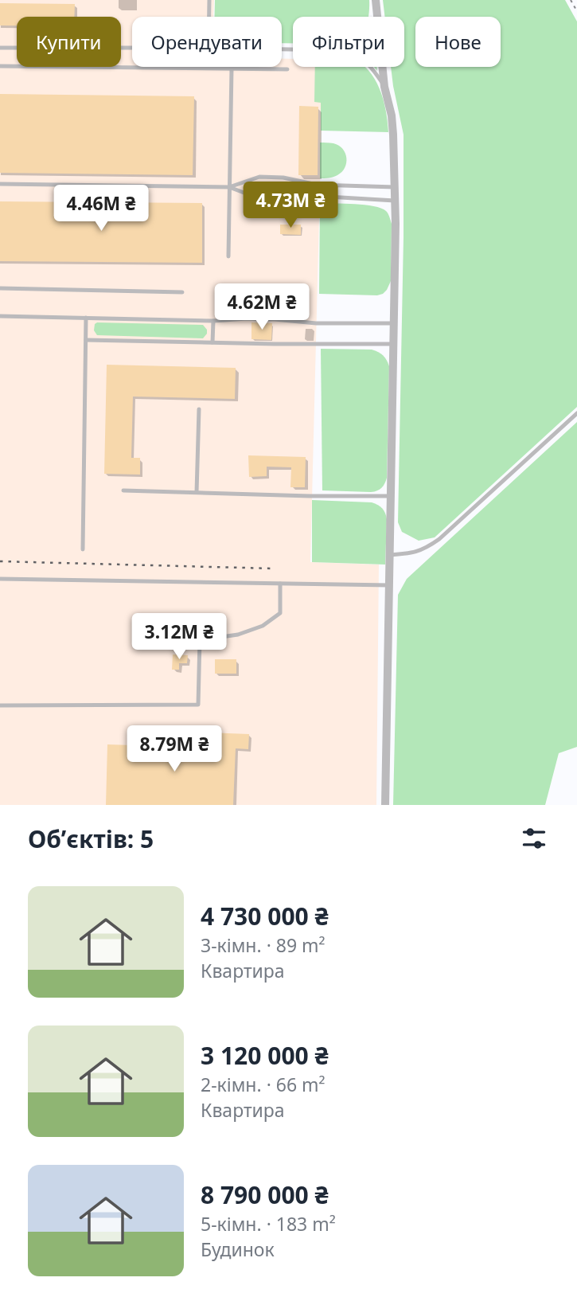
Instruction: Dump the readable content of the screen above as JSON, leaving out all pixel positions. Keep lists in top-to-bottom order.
{
  "page": {
    "chip": [
      "Купити",
      "Орендувати",
      "Фільтри",
      "Нове"
    ],
    "price": [
      "4.73M ₴",
      "4.46M ₴",
      "4.62M ₴",
      "3.12M ₴",
      "8.79M ₴"
    ],
    "heading": "Об’єктів: 5",
    "list": [
      {
        "name": "4 730 000 ₴",
        "note": "3-кімн. · 89 m² · Квартира"
      },
      {
        "name": "3 120 000 ₴",
        "note": "2-кімн. · 66 m² · Квартира"
      },
      {
        "name": "8 790 000 ₴",
        "note": "5-кімн. · 183 m² · Будинок"
      }
    ]
  }
}
